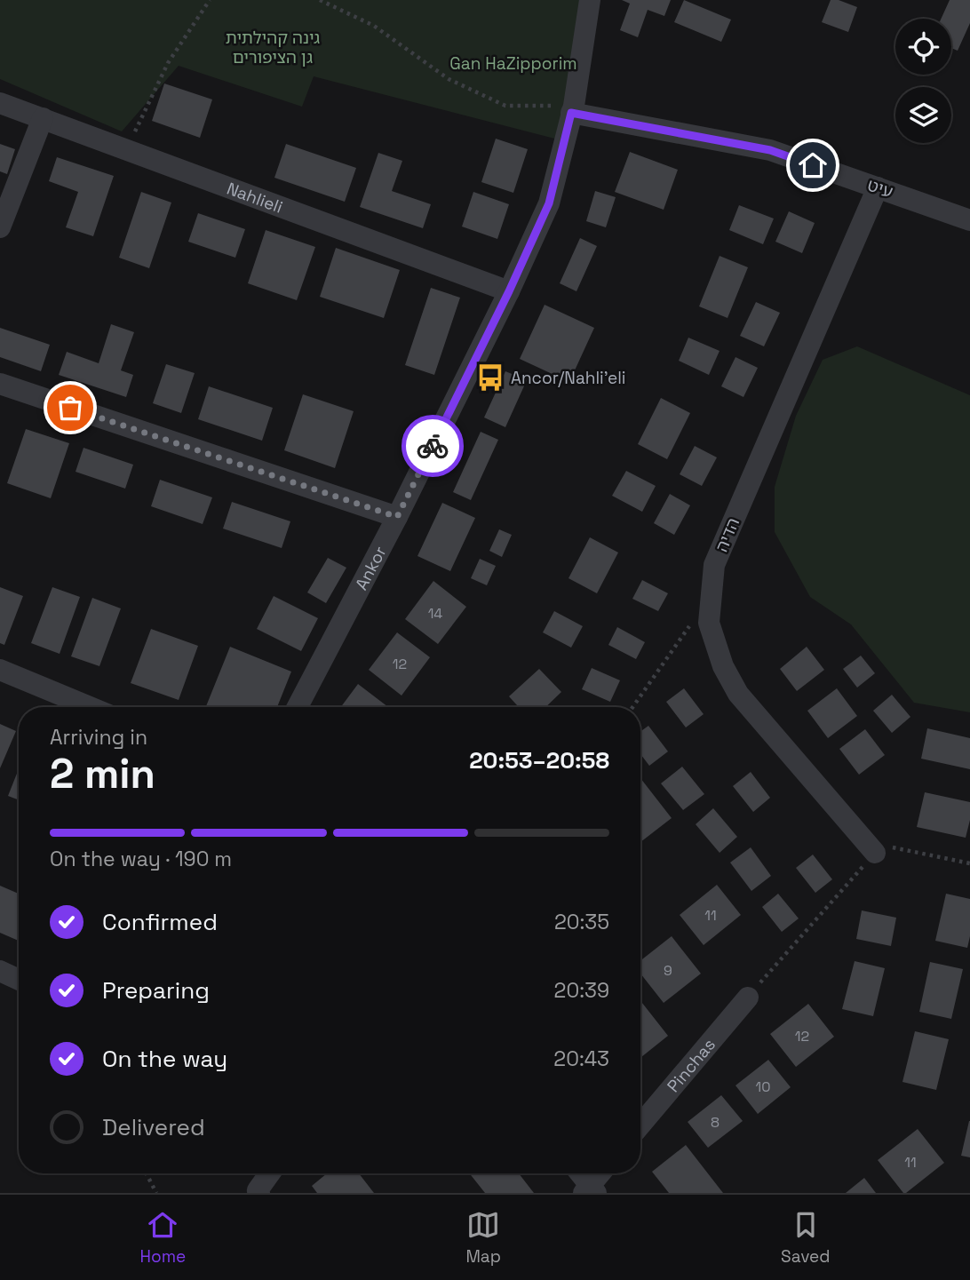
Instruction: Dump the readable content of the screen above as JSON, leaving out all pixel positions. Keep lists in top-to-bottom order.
{
  "streets": {
    "street": [
      "עיט",
      "Nahlieli",
      "הדיה",
      "Ankor",
      "Pinchas"
    ]
  },
  "crossings": [
    ["עיט", "הדיה"],
    ["עיט", "Ankor"],
    ["Nahlieli", "Ankor"]
  ],
  "parks": ["גינה קהילתית גן הציפורים", "Gan HaZipporim"],
  "places": {
    "bus stop": ["Ancor/Nahli'eli"]
  },
  "house_numbers": [
    "14",
    "12",
    "11",
    "9",
    "12",
    "10",
    "8",
    "11"
  ],
  "page": {
    "heading": ["2 min", "Arriving in", "20:53–20:58"],
    "bar": "On the way · 190 m",
    "list": [
      ["Confirmed", "20:35"],
      ["Preparing", "20:39"],
      ["On the way", "20:43"],
      "Delivered"
    ],
    "tabs": ["Home", "Map", "Saved"]
  }
}
